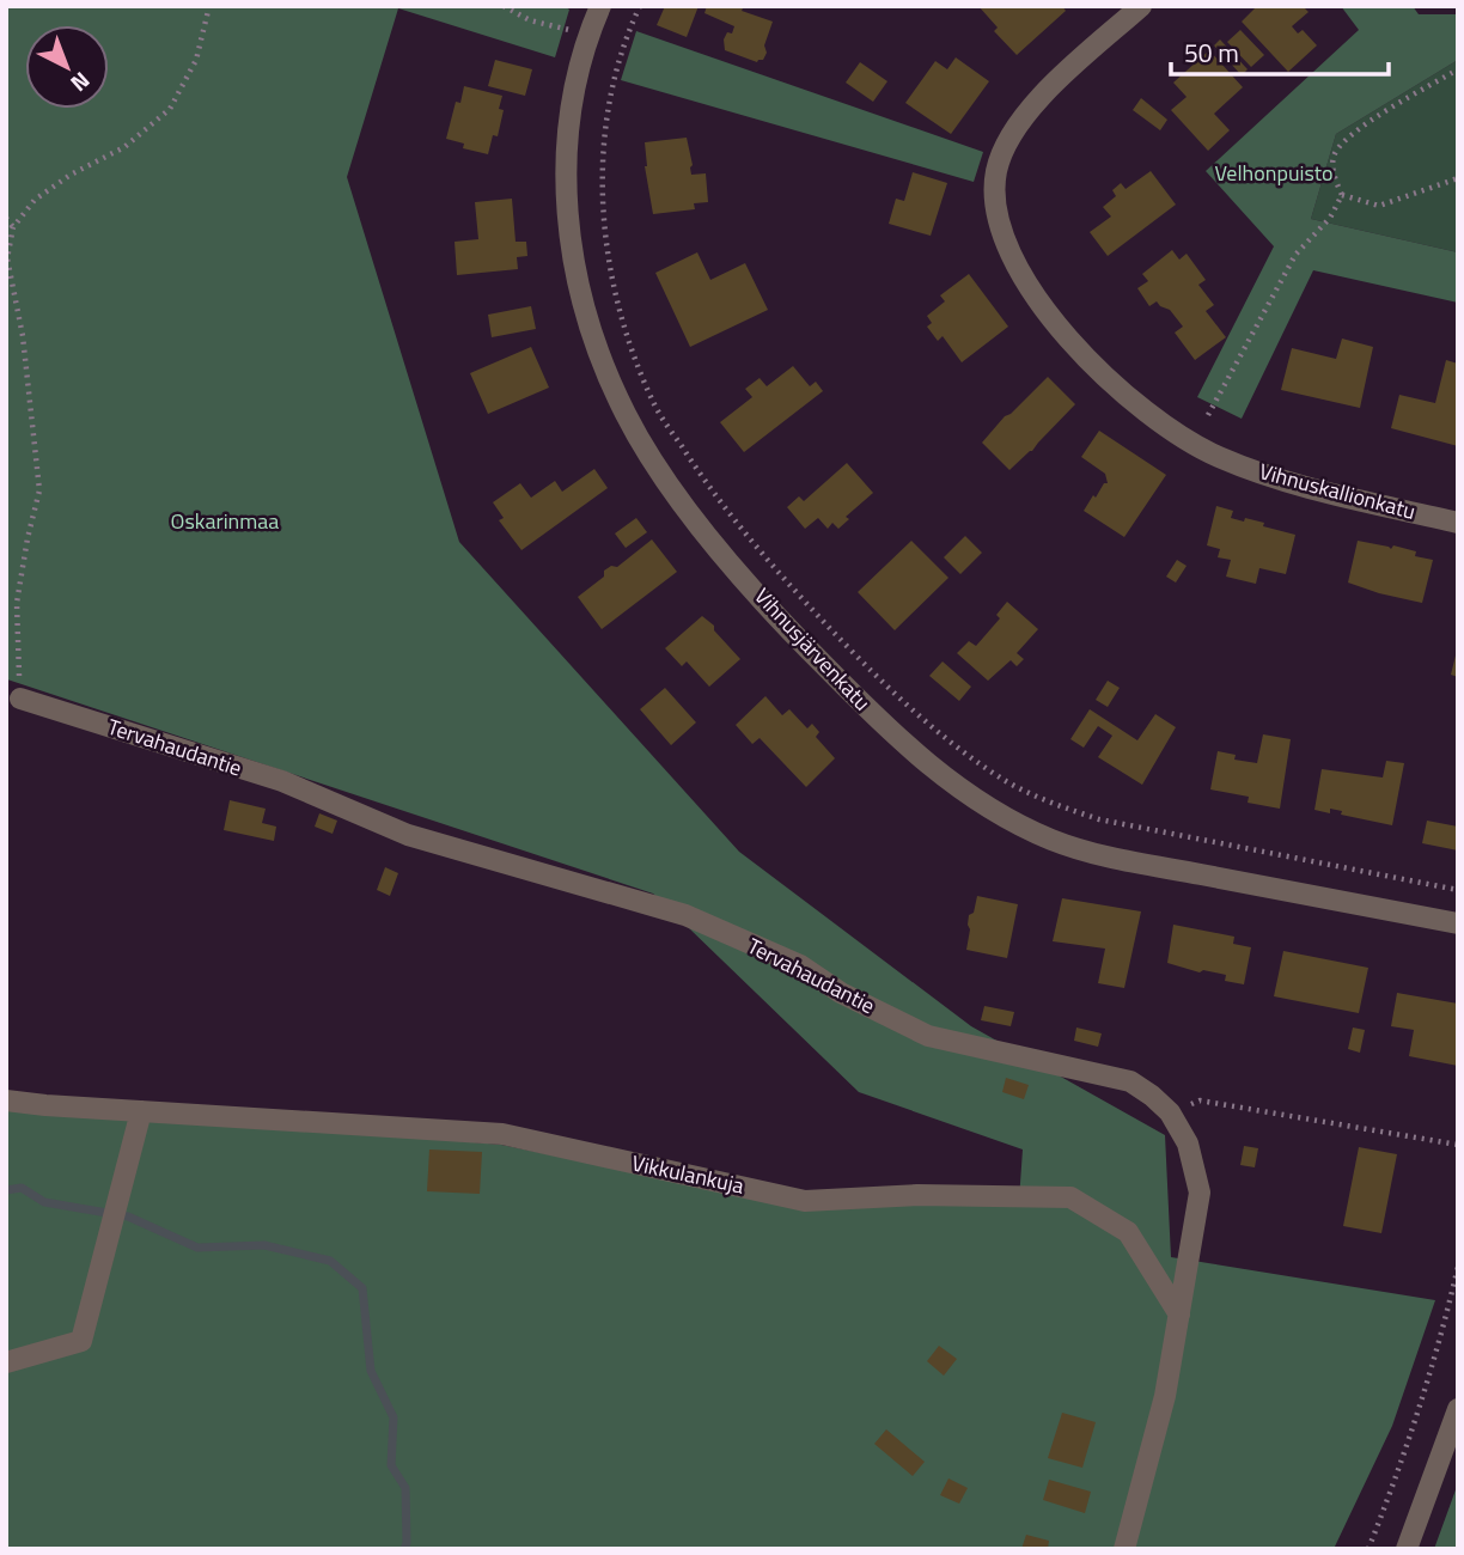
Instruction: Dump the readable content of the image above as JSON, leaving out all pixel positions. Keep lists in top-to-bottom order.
{
  "streets": {
    "street": [
      "Vihnuskallionkatu",
      "Vihnusjärvenkatu",
      "Tervahaudantie",
      "Vikkulankuja"
    ]
  },
  "crossings": [
    ["Tervahaudantie", "Vikkulankuja"]
  ],
  "parks": ["Velhonpuisto", "Oskarinmaa"],
  "scale_bar": "50 m",
  "north": "bottom right"
}
